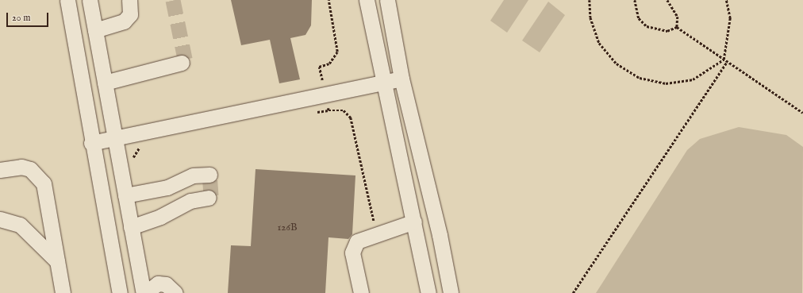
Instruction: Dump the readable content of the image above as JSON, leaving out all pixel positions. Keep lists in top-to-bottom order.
{
  "house_numbers": ["126B"],
  "scale_bar": "20 m"
}
